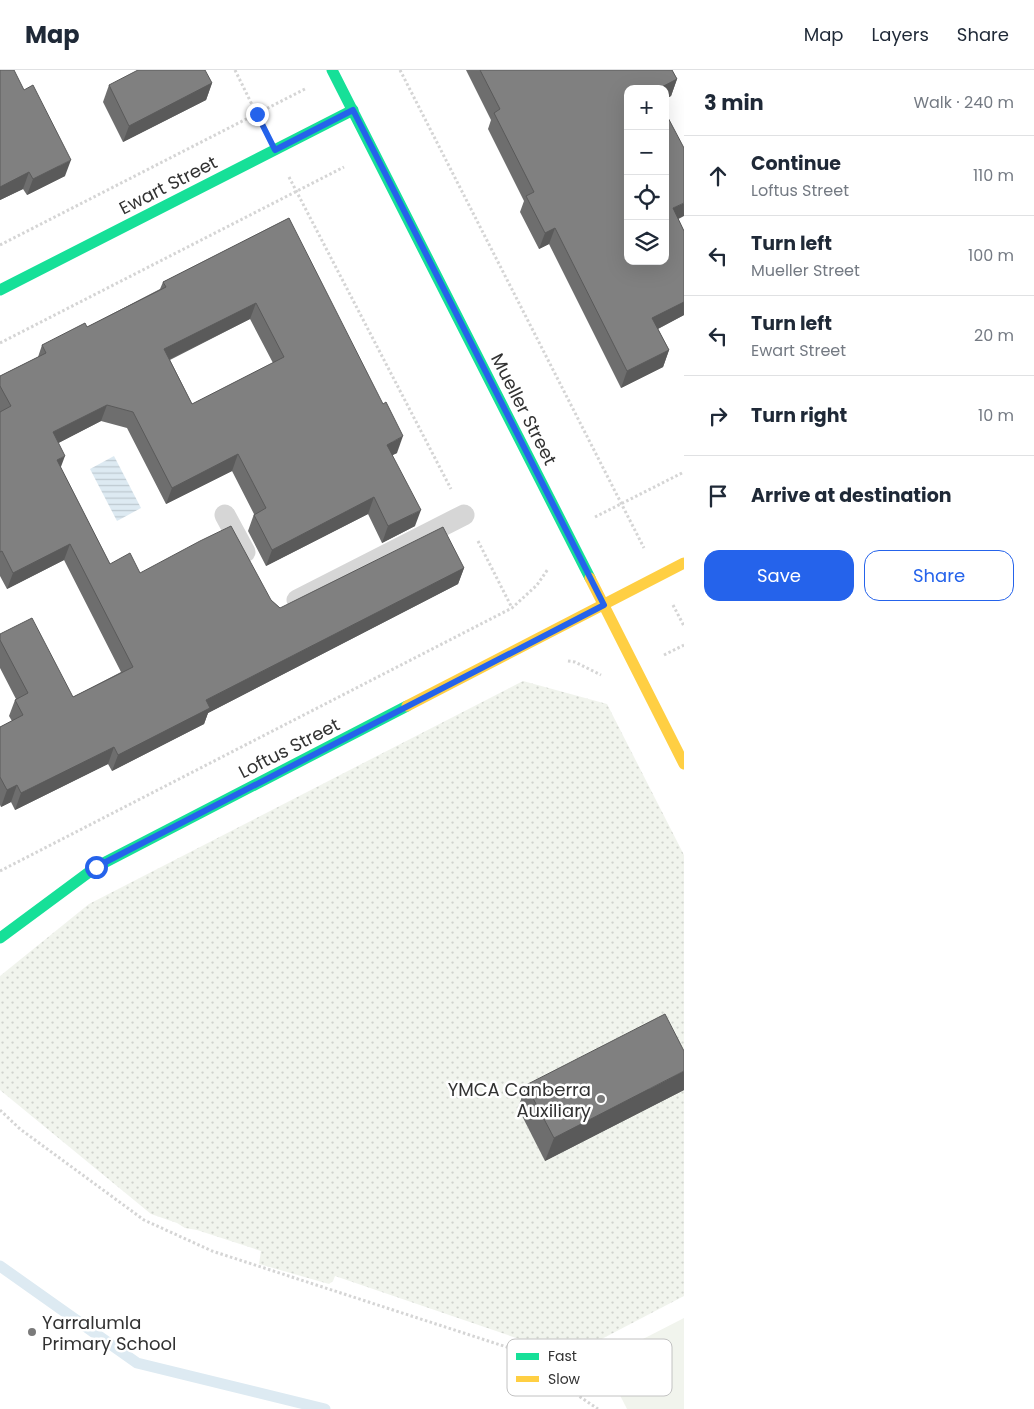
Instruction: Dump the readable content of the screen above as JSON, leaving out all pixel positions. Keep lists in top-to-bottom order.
{
  "streets": {
    "street": ["Ewart Street", "Mueller Street", "Loftus Street"]
  },
  "crossings": [
    ["Ewart Street", "Mueller Street"],
    ["Mueller Street", "Loftus Street"]
  ],
  "places": ["YMCA Canberra Auxiliary", "Yarralumla Primary School"],
  "legend": ["Fast", "Slow"],
  "page": {
    "header": "Map",
    "nav": ["Map", "Layers", "Share"],
    "heading": ["3 min", "Walk · 240 m"],
    "map_buttons": ["+", "−"],
    "list": [
      ["Continue", "Loftus Street", "110 m"],
      ["Turn left", "Mueller Street", "100 m"],
      ["Turn left", "Ewart Street", "20 m"],
      ["Turn right", "10 m"],
      "Arrive at destination"
    ],
    "buttons": ["Save", "Share"]
  }
}
